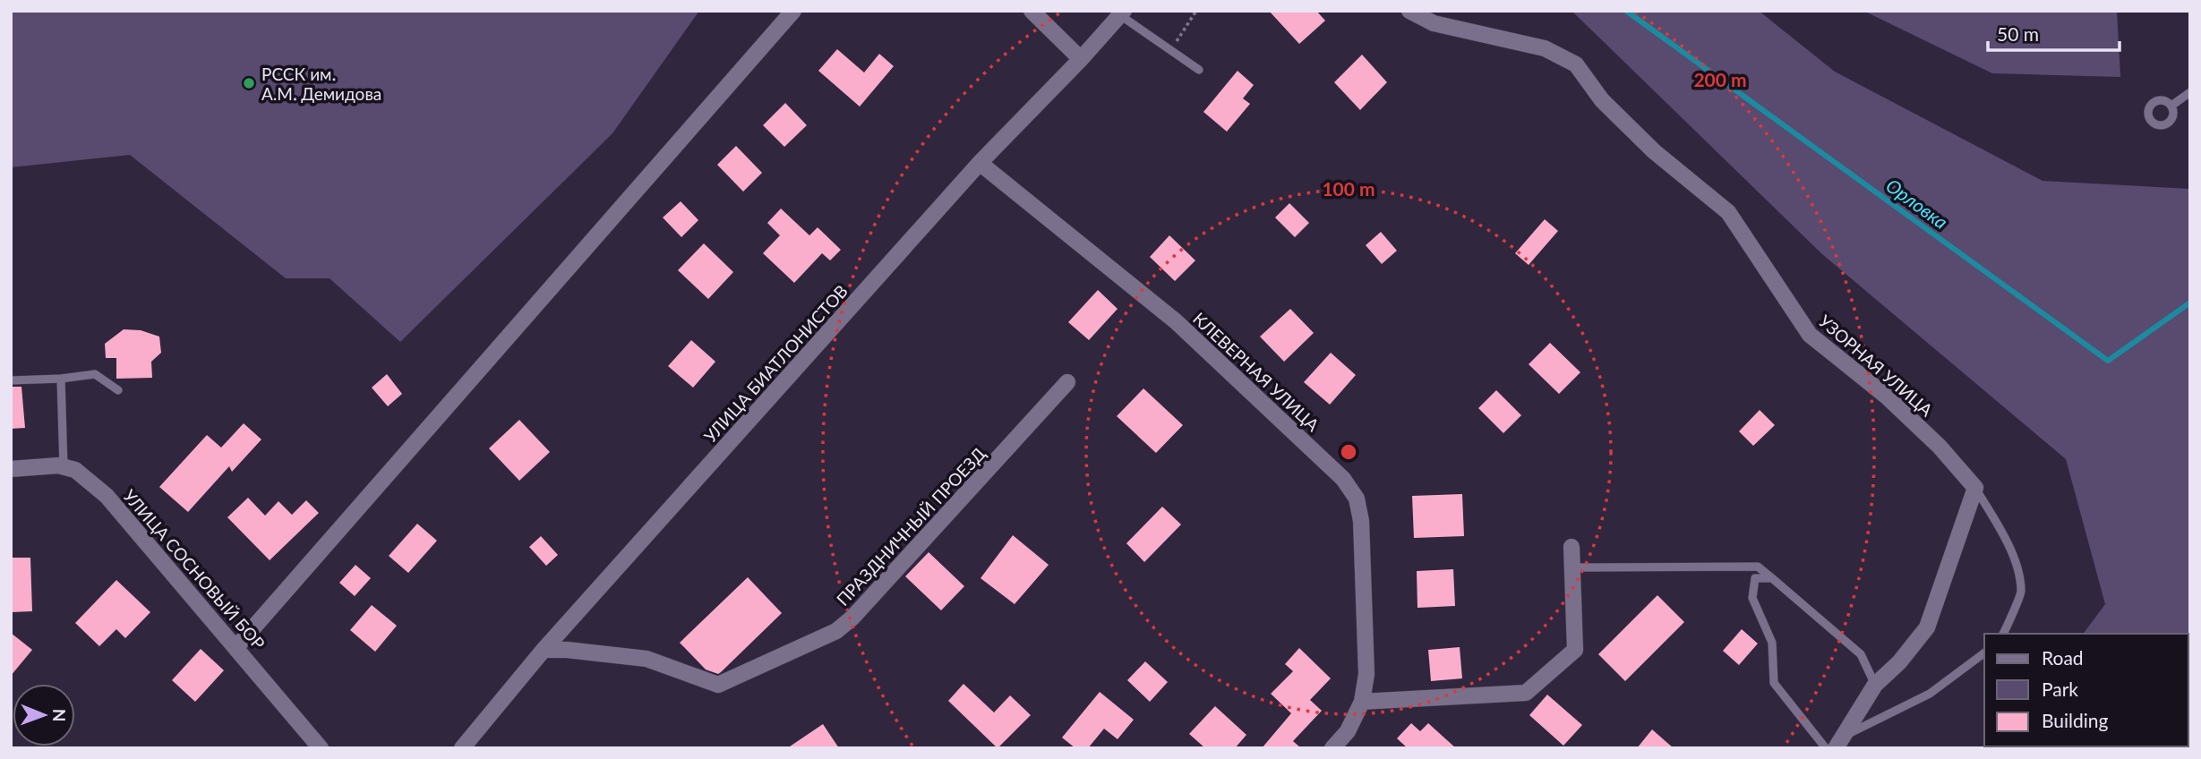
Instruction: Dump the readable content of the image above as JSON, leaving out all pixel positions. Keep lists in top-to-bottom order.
{
  "streets": {
    "street": [
      "УЛИЦА БИАТЛОНИСТОВ",
      "УЗОРНАЯ УЛИЦА",
      "КЛЕВЕРНАЯ УЛИЦА",
      "ПРАЗДНИЧНЫЙ ПРОЕЗД",
      "УЛИЦА СОСНОВЫЙ БОР"
    ]
  },
  "crossings": [
    ["УЛИЦА БИАТЛОНИСТОВ", "КЛЕВЕРНАЯ УЛИЦА"],
    ["УЛИЦА БИАТЛОНИСТОВ", "ПРАЗДНИЧНЫЙ ПРОЕЗД"]
  ],
  "water": ["Орловка"],
  "places": ["РССК им. А.М. Демидова"],
  "legend": ["Road", "Park", "Building"],
  "scale_bar": "50 m",
  "north": "right",
  "rings": ["200 m", "100 m"]
}
